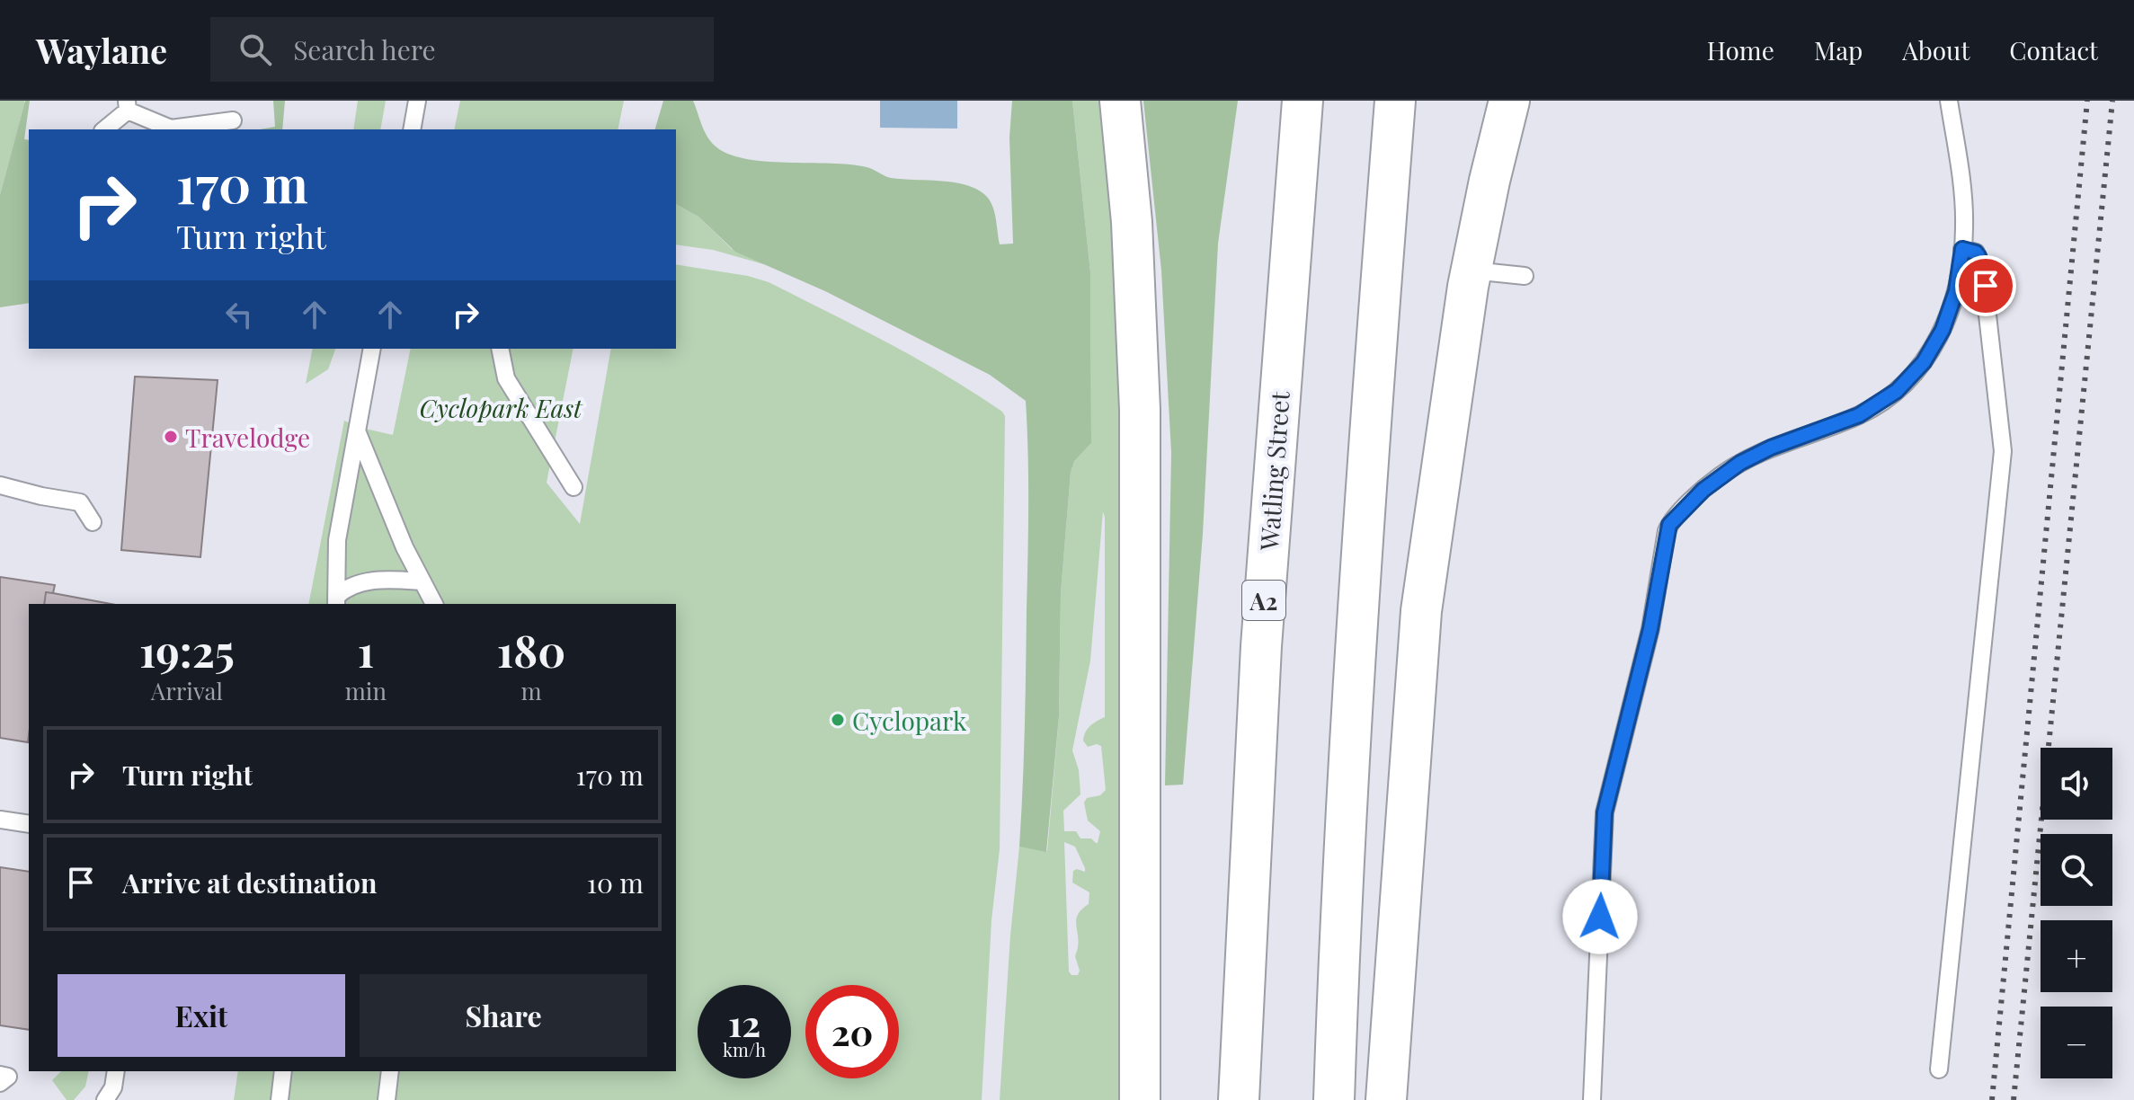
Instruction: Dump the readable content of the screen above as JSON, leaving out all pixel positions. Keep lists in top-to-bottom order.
{
  "streets": {
    "highway": ["Watling Street", "A2"]
  },
  "parks": ["Cyclopark East"],
  "places": ["Travelodge", "Cyclopark"],
  "page": {
    "header": "Waylane",
    "search": "Search here",
    "nav": [
      "Home",
      "Map",
      "About",
      "Contact"
    ],
    "turn": ["170 m", "Turn right"],
    "eta": [
      "19:25",
      "Arrival",
      "1",
      "min",
      "180",
      "m"
    ],
    "list": [
      {
        "name": "Turn right",
        "value": "170 m"
      },
      {
        "name": "Arrive at destination",
        "value": "10 m"
      }
    ],
    "map_buttons": ["+", "−"],
    "buttons": ["Exit", "Share"],
    "speed": "12 km/h",
    "limit": "20"
  }
}
